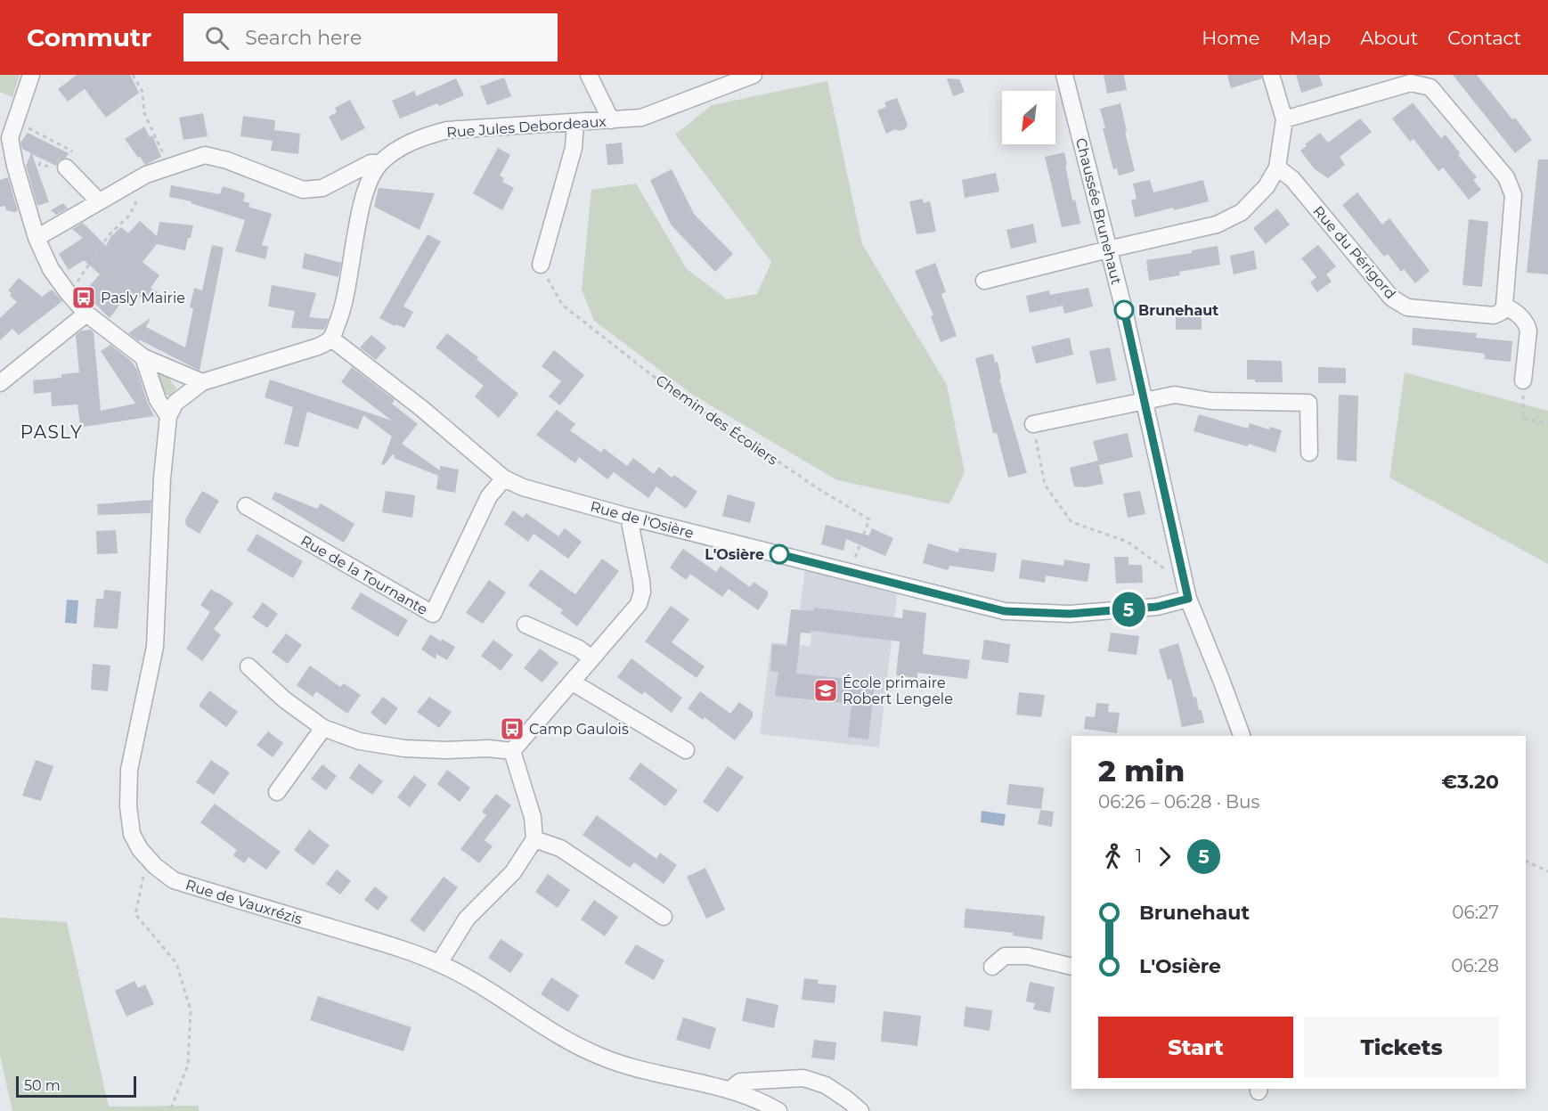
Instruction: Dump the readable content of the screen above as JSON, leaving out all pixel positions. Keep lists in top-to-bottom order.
{
  "streets": {
    "street": [
      "Rue Jules Debordeaux",
      "Chaussée Brunehaut",
      "Rue du Périgord",
      "Rue de l'Osière",
      "Rue de la Tournante",
      "Rue de Vauxrézis"
    ],
    "path": ["Chemin des Écoliers"]
  },
  "crossings": [
    ["Rue Jules Debordeaux", "Rue de l'Osière"],
    ["Chaussée Brunehaut", "Rue de l'Osière"],
    ["Chemin des Écoliers", "Rue de l'Osière"],
    ["Rue de l'Osière", "Rue de la Tournante"]
  ],
  "districts": ["PASLY"],
  "places": {
    "bus stop": ["Pasly Mairie", "Camp Gaulois"],
    "other": ["Brunehaut", "L'Osière"],
    "school or university": ["École primaire Robert Lengele"]
  },
  "lines": ["bus line 5"],
  "scale_bar": "50 m",
  "north": "bottom left",
  "page": {
    "header": "Commutr",
    "search": "Search here",
    "nav": [
      "Home",
      "Map",
      "About",
      "Contact"
    ],
    "on_map": "5",
    "heading": ["2 min", "06:26 – 06:28 · Bus", "€3.20"],
    "legs": ["1", "5"],
    "list": [
      {
        "name": "Brunehaut",
        "value": "06:27"
      },
      {
        "name": "L'Osière",
        "value": "06:28"
      }
    ],
    "buttons": ["Start", "Tickets"],
    "scale": "50 m"
  }
}
